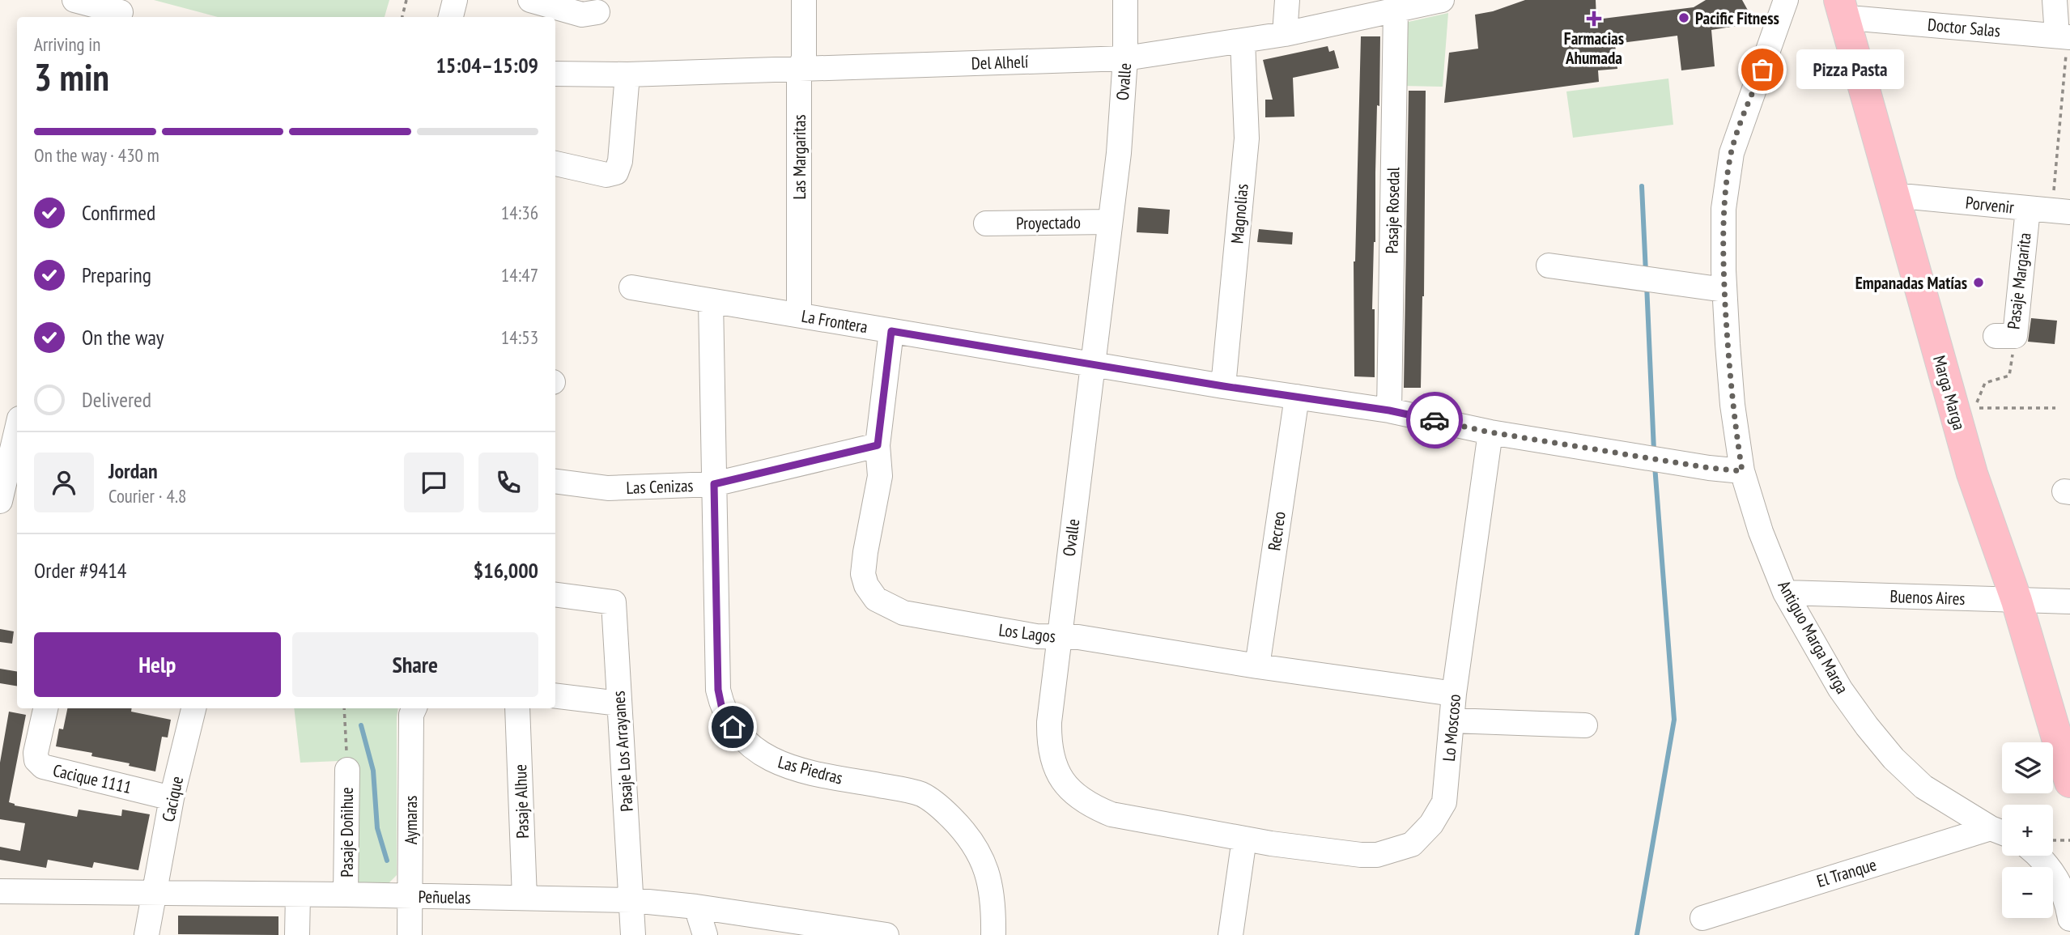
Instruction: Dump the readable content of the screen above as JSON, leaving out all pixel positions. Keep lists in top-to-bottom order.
{
  "streets": {
    "main road": ["Marga Marga"],
    "street": [
      "Doctor Salas",
      "Del Alhelí",
      "Ovalle",
      "Las Margaritas",
      "Porvenir",
      "Pasaje Rosedal",
      "Magnolias",
      "Proyectado",
      "Pasaje Margarita",
      "La Frontera",
      "Las Cenizas",
      "Recreo",
      "Buenos Aires",
      "Los Lagos",
      "Antiguo Marga Marga",
      "Lo Moscoso",
      "Pasaje Los Arrayanes",
      "Las Piedras",
      "Cacique 1111",
      "Cacique",
      "Pasaje Alhue",
      "Aymaras",
      "Pasaje Doñihue",
      "El Tranque",
      "Peñuelas"
    ]
  },
  "crossings": [
    ["Doctor Salas", "Marga Marga"],
    ["Del Alhelí", "Ovalle"],
    ["Del Alhelí", "Las Margaritas"],
    ["Del Alhelí", "Pasaje Rosedal"],
    ["Del Alhelí", "Magnolias"],
    ["Ovalle", "Proyectado"],
    ["Ovalle", "La Frontera"],
    ["Ovalle", "Los Lagos"],
    ["Ovalle", "Lo Moscoso"],
    ["Las Margaritas", "La Frontera"],
    ["Porvenir", "Pasaje Margarita"],
    ["Porvenir", "Marga Marga"],
    ["Pasaje Rosedal", "La Frontera"],
    ["Magnolias", "La Frontera"],
    ["La Frontera", "Recreo"],
    ["La Frontera", "Los Lagos"],
    ["La Frontera", "Antiguo Marga Marga"],
    ["La Frontera", "Lo Moscoso"],
    ["La Frontera", "Las Piedras"],
    ["Marga Marga", "Buenos Aires"],
    ["Las Cenizas", "Los Lagos"],
    ["Las Cenizas", "Las Piedras"],
    ["Recreo", "Los Lagos"],
    ["Buenos Aires", "Antiguo Marga Marga"],
    ["Los Lagos", "Lo Moscoso"],
    ["Antiguo Marga Marga", "El Tranque"],
    ["Pasaje Los Arrayanes", "Peñuelas"],
    ["Cacique 1111", "Cacique"],
    ["Cacique", "Peñuelas"],
    ["Pasaje Alhue", "Peñuelas"],
    ["Aymaras", "Peñuelas"],
    ["Pasaje Doñihue", "Peñuelas"]
  ],
  "places": {
    "other": ["Pacific Fitness", "Pizza Pasta", "Empanadas Matías"],
    "health": ["Farmacias Ahumada"]
  },
  "page": {
    "heading": ["3 min", "Arriving in", "15:04–15:09"],
    "panel": [
      "Jordan",
      "Courier · 4.8",
      "Order #9414",
      "$16,000"
    ],
    "bubble": "Pizza Pasta",
    "bar": "On the way · 430 m",
    "list": [
      ["Confirmed", "14:36"],
      ["Preparing", "14:47"],
      ["On the way", "14:53"],
      "Delivered"
    ],
    "buttons": ["Help", "Share"],
    "map_buttons": ["+", "−"]
  }
}
